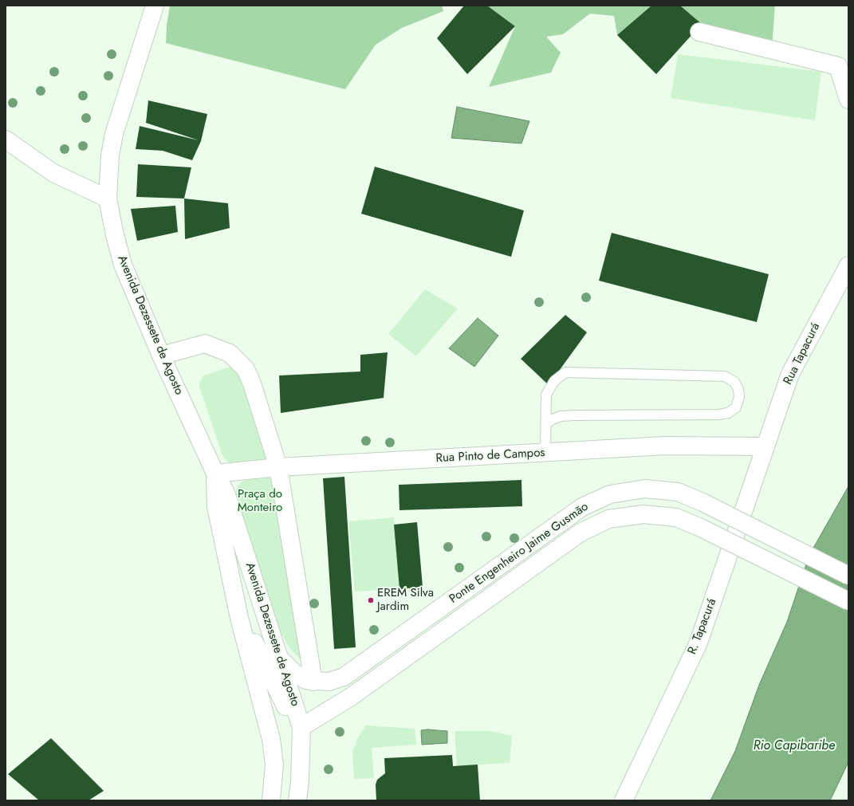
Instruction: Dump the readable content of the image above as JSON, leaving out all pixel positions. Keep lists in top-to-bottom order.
{
  "streets": {
    "street": [
      "Avenida Dezessete de Agosto",
      "Rua Tapacurá",
      "Rua Pinto de Campos",
      "Ponte Engenheiro Jaime Gusmão",
      "R. Tapacurá"
    ]
  },
  "crossings": [
    ["Avenida Dezessete de Agosto", "Rua Pinto de Campos"],
    ["Avenida Dezessete de Agosto", "Ponte Engenheiro Jaime Gusmão"],
    ["Rua Tapacurá", "Rua Pinto de Campos"],
    ["Rua Tapacurá", "R. Tapacurá"],
    ["Rua Pinto de Campos", "R. Tapacurá"]
  ],
  "water": ["Rio Capibaribe"],
  "parks": ["Praça do Monteiro"],
  "places": ["EREM Silva Jardim"]
}
